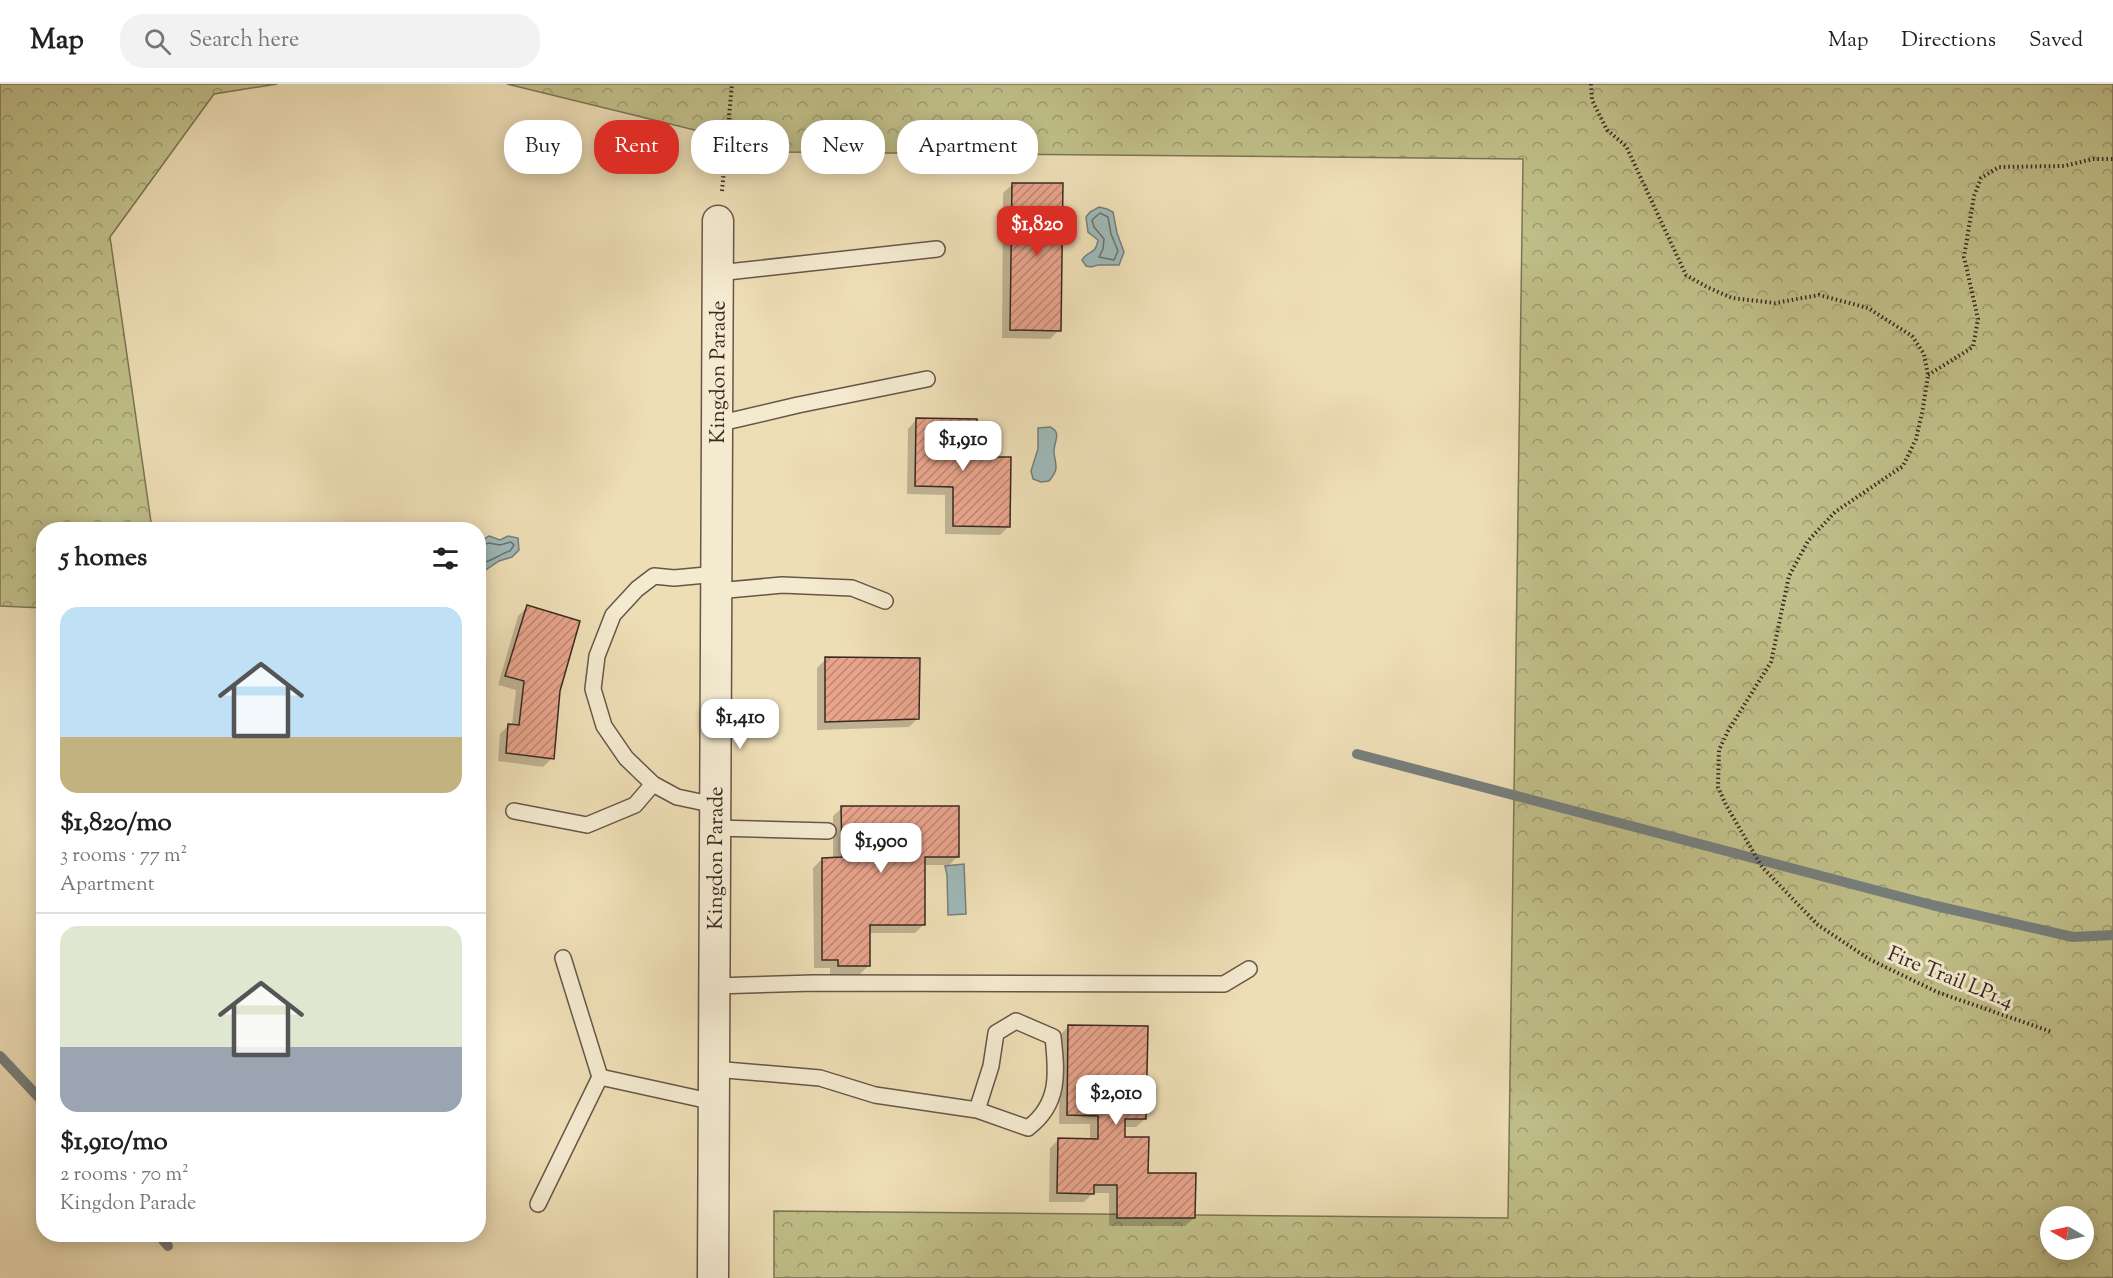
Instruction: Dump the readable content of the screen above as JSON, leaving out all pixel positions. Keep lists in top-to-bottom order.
{
  "streets": {
    "street": ["Kingdon Parade"],
    "path": ["Fire Trail LP1.4"]
  },
  "north": "left",
  "page": {
    "header": "Map",
    "search": "Search here",
    "nav": ["Map", "Directions", "Saved"],
    "chip": [
      "Buy",
      "Rent",
      "Filters",
      "New",
      "Apartment"
    ],
    "price": [
      "$1,820",
      "$1,910",
      "$1,410",
      "$1,900",
      "$2,010"
    ],
    "heading": "5 homes",
    "list": [
      {
        "name": "$1,820/mo",
        "note": "3 rooms · 77 m² · Apartment"
      },
      {
        "name": "$1,910/mo",
        "note": "2 rooms · 70 m² · Kingdon Parade"
      }
    ]
  }
}
